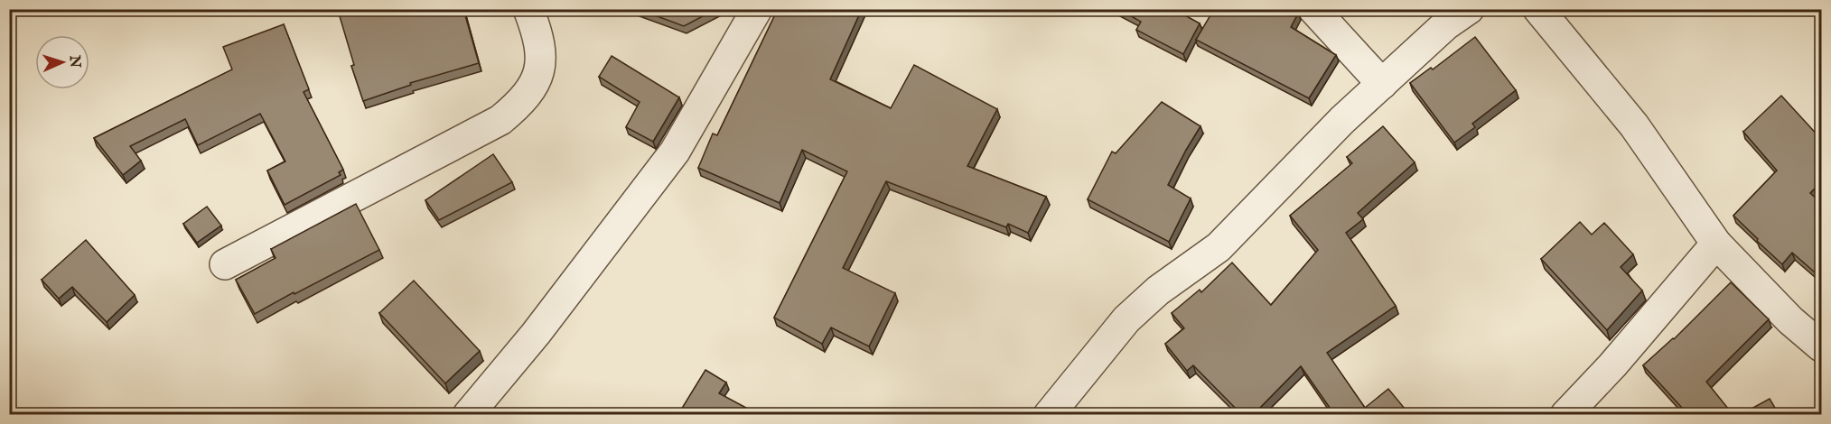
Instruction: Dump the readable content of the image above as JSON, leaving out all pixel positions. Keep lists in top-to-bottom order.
{
  "north": "right"
}
